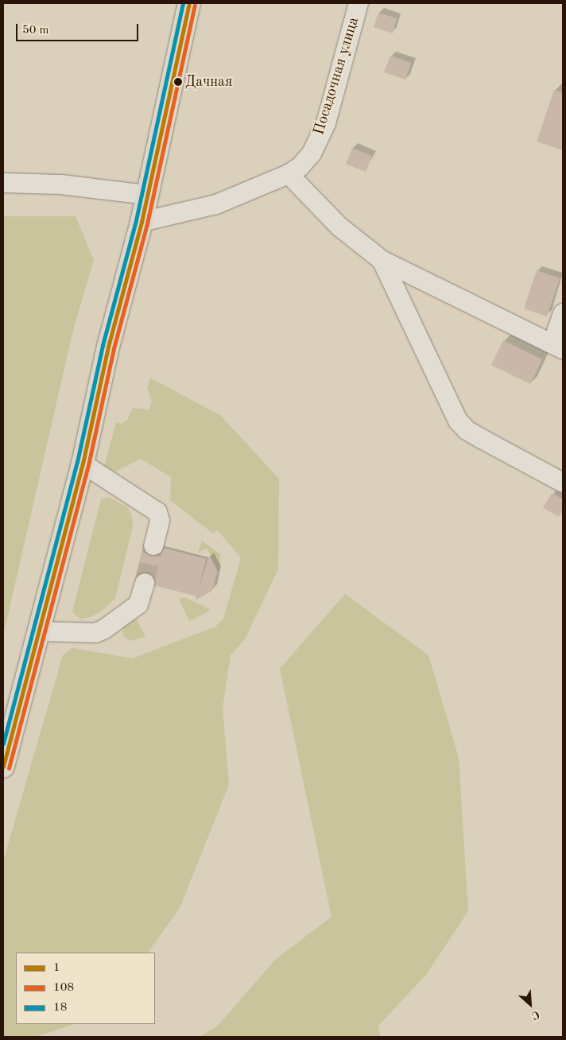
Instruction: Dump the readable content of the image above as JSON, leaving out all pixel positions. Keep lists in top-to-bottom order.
{
  "streets": {
    "street": ["Посадочная улица"]
  },
  "places": ["Дачная"],
  "lines": ["transit line 1", "transit line 18", "transit line 108"],
  "legend": ["1", "108", "18"],
  "scale_bar": "50 m",
  "north": "bottom right"
}
